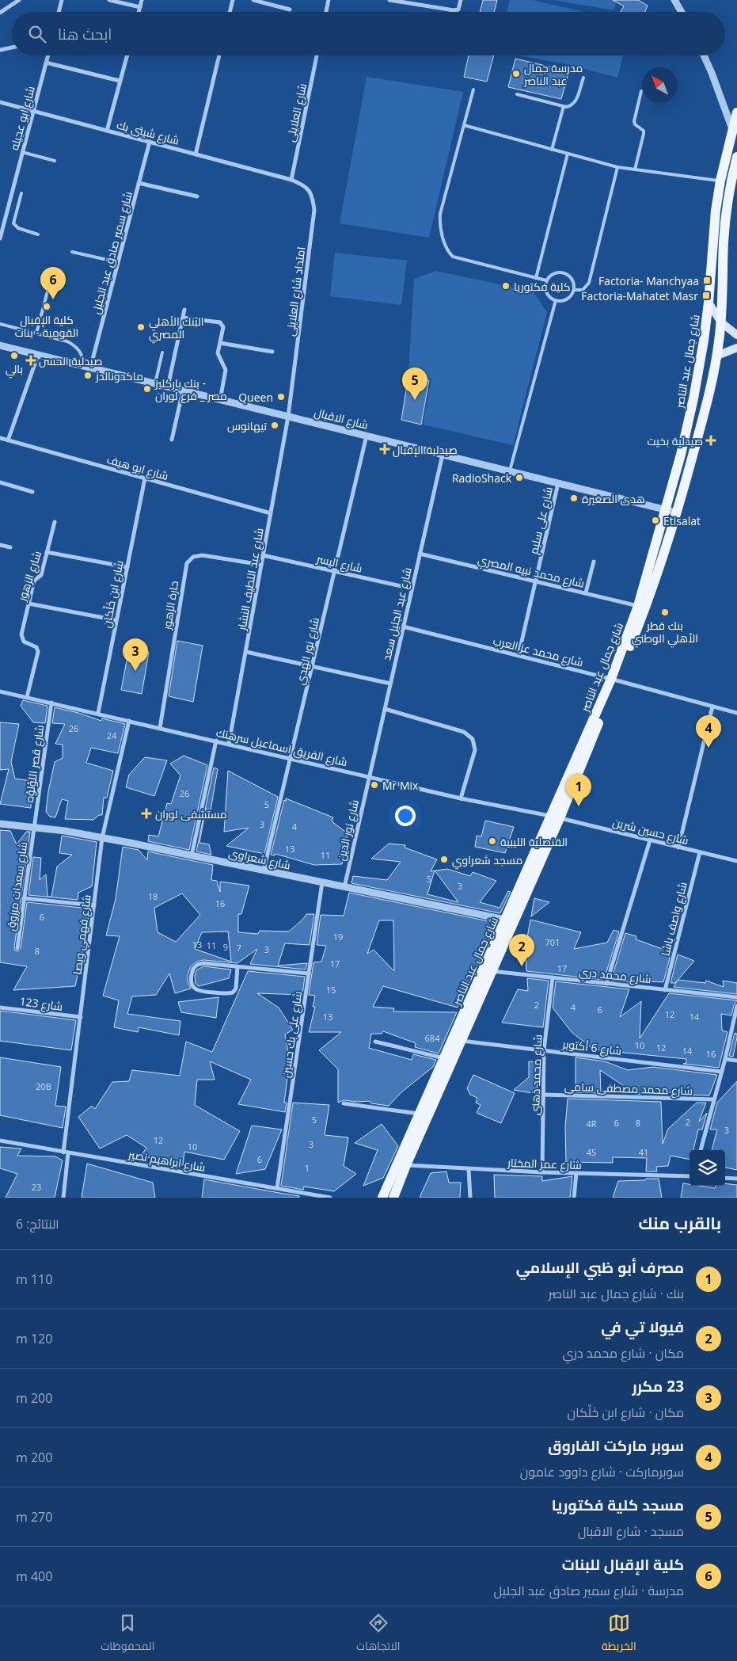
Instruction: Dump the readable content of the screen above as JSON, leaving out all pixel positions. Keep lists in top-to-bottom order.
{
  "streets": {
    "main road": ["شارع جمال عبد الناصر"],
    "street": [
      "شارع العلايلى",
      "شارع ابو عجيله",
      "شارع شيتى بك",
      "شارع سمير صادق عبد الجليل",
      "امتداد شارع العلايلى",
      "شارع الاقبال",
      "شارع ابو هيف",
      "شارع على سليم",
      "شارع اليسر",
      "شارع محمد نبيه المصري",
      "شارع الزهور",
      "شارع عبد اللطيف النشار",
      "شارع ابن خَلِّكان",
      "حارة الزهور",
      "شارع عبد الجليل سعد",
      "شارع نور الهدي",
      "شارع محمد عز العرب",
      "شارع الفريق اسماعيل سرهنك",
      "شارع قصر اللؤلؤه",
      "شارع نور الدين",
      "شارع حسين شرين",
      "شارع شعراوى",
      "شارع سعدات مرزوق",
      "شارع واصف باشا",
      "شارع فهمي ويصا",
      "شارع محمد دري",
      "شارع 123",
      "شارع على بك حسين",
      "شارع 6 أكتوبر",
      "شارع محمد ذهنى",
      "شارع محمد مصطفى سامى",
      "شارع ابراهيم نصير",
      "شارع عمر المختار"
    ]
  },
  "crossings": [
    ["شارع العلايلى", "شارع شيتى بك"],
    ["شارع العلايلى", "امتداد شارع العلايلى"],
    ["شارع ابو عجيله", "شارع شيتى بك"],
    ["شارع شيتى بك", "شارع سمير صادق عبد الجليل"],
    ["شارع شيتى بك", "امتداد شارع العلايلى"],
    ["شارع سمير صادق عبد الجليل", "شارع الاقبال"],
    ["امتداد شارع العلايلى", "شارع الاقبال"],
    ["امتداد شارع العلايلى", "شارع عبد اللطيف النشار"],
    ["شارع جمال عبد الناصر", "شارع الاقبال"],
    ["شارع جمال عبد الناصر", "شارع محمد نبيه المصري"],
    ["شارع جمال عبد الناصر", "شارع محمد عز العرب"],
    ["شارع جمال عبد الناصر", "شارع الفريق اسماعيل سرهنك"],
    ["شارع جمال عبد الناصر", "شارع حسين شرين"],
    ["شارع جمال عبد الناصر", "شارع شعراوى"],
    ["شارع جمال عبد الناصر", "شارع محمد دري"],
    ["شارع جمال عبد الناصر", "شارع 6 أكتوبر"],
    ["شارع جمال عبد الناصر", "شارع عمر المختار"],
    ["شارع الاقبال", "شارع على سليم"],
    ["شارع الاقبال", "شارع عبد اللطيف النشار"],
    ["شارع الاقبال", "شارع عبد الجليل سعد"],
    ["شارع الاقبال", "شارع نور الهدي"],
    ["شارع ابو هيف", "شارع عبد اللطيف النشار"],
    ["شارع ابو هيف", "شارع ابن خَلِّكان"],
    ["شارع على سليم", "شارع محمد نبيه المصري"],
    ["شارع على سليم", "شارع محمد عز العرب"],
    ["شارع اليسر", "شارع عبد اللطيف النشار"],
    ["شارع اليسر", "شارع عبد الجليل سعد"],
    ["شارع اليسر", "شارع نور الهدي"],
    ["شارع محمد نبيه المصري", "شارع عبد الجليل سعد"],
    ["شارع الزهور", "شارع الفريق اسماعيل سرهنك"],
    ["شارع عبد اللطيف النشار", "حارة الزهور"],
    ["شارع عبد اللطيف النشار", "شارع الفريق اسماعيل سرهنك"],
    ["شارع ابن خَلِّكان", "شارع الفريق اسماعيل سرهنك"],
    ["حارة الزهور", "شارع الفريق اسماعيل سرهنك"],
    ["شارع عبد الجليل سعد", "شارع محمد عز العرب"],
    ["شارع عبد الجليل سعد", "شارع الفريق اسماعيل سرهنك"],
    ["شارع عبد الجليل سعد", "شارع نور الدين"],
    ["شارع نور الهدي", "شارع الفريق اسماعيل سرهنك"],
    ["شارع نور الهدي", "شارع شعراوى"],
    ["شارع الفريق اسماعيل سرهنك", "شارع قصر اللؤلؤه"],
    ["شارع الفريق اسماعيل سرهنك", "شارع نور الدين"],
    ["شارع الفريق اسماعيل سرهنك", "شارع حسين شرين"],
    ["شارع الفريق اسماعيل سرهنك", "شارع فهمي ويصا"],
    ["شارع قصر اللؤلؤه", "شارع شعراوى"],
    ["شارع قصر اللؤلؤه", "شارع سعدات مرزوق"],
    ["شارع نور الدين", "شارع شعراوى"],
    ["شارع حسين شرين", "شارع واصف باشا"],
    ["شارع شعراوى", "شارع سعدات مرزوق"],
    ["شارع شعراوى", "شارع فهمي ويصا"],
    ["شارع شعراوى", "شارع على بك حسين"],
    ["شارع واصف باشا", "شارع محمد دري"],
    ["شارع فهمي ويصا", "شارع 123"],
    ["شارع فهمي ويصا", "شارع ابراهيم نصير"],
    ["شارع محمد دري", "شارع محمد ذهنى"],
    ["شارع على بك حسين", "شارع ابراهيم نصير"],
    ["شارع 6 أكتوبر", "شارع محمد ذهنى"],
    ["شارع محمد ذهنى", "شارع محمد مصطفى سامى"],
    ["شارع محمد ذهنى", "شارع عمر المختار"]
  ],
  "places": {
    "other": [
      "مدرسة جمال عبد الناصر",
      "كلية فكتوريا",
      "كلية الإقبال القومية - بنات",
      "البنك الأهلي المصري",
      "بالي",
      "ماكدونالدز",
      "بنك باركليز - مصر _ فرع لوران",
      "Queen",
      "تيهانوس",
      "RadioShack",
      "هدى الصغيرة",
      "Etisalat",
      "بنك قطر الأهلي الوطني",
      "Mr Mix",
      "القنصلية الليبية",
      "مسجد شعراوي"
    ],
    "transit": ["Factoria- Manchyaa", "Factoria-Mahatet Masr"],
    "health": [
      "صيدلية الحسن",
      "صيدلية بخيت",
      "صيدلية الإقبال",
      "مستشفى لوران"
    ]
  },
  "house_numbers": [
    "26",
    "24",
    "26",
    "5",
    "3",
    "4",
    "13",
    "11",
    "5",
    "3",
    "18",
    "16",
    "6",
    "19",
    "701",
    "13",
    "11",
    "9",
    "7",
    "3",
    "8",
    "17",
    "17",
    "15",
    "2",
    "4",
    "6",
    "12",
    "13",
    "14",
    "684",
    "10",
    "12",
    "14",
    "16",
    "20B",
    "5",
    "2",
    "6",
    "8",
    "4R",
    "3",
    "12",
    "3",
    "10",
    "45",
    "41",
    "6",
    "1",
    "23"
  ],
  "north": "top left",
  "page": {
    "search": "ابحث هنا",
    "pins": [
      "6",
      "5",
      "3",
      "4",
      "1",
      "2"
    ],
    "heading": ["بالقرب منك", "النتائج: 6"],
    "list": [
      {
        "mark": "1",
        "name": "مصرف أبو ظبي الإسلامي",
        "note": "بنك · شارع جمال عبد الناصر",
        "value": "110 m"
      },
      {
        "mark": "2",
        "name": "فيولا تي في",
        "note": "مكان · شارع محمد دري",
        "value": "120 m"
      },
      {
        "mark": "3",
        "name": "23 مكرر",
        "note": "مكان · شارع ابن خَلِّكان",
        "value": "200 m"
      },
      {
        "mark": "4",
        "name": "سوبر ماركت الفاروق",
        "note": "سوبرماركت · شارع داوود عامون",
        "value": "200 m"
      },
      {
        "mark": "5",
        "name": "مسجد كلية فكتوريا",
        "note": "مسجد · شارع الاقبال",
        "value": "270 m"
      },
      {
        "mark": "6",
        "name": "كلية الإقبال للبنات",
        "note": "مدرسة · شارع سمير صادق عبد الجليل",
        "value": "400 m"
      }
    ],
    "nav": ["الخريطة", "الاتجاهات", "المحفوظات"]
  }
}
